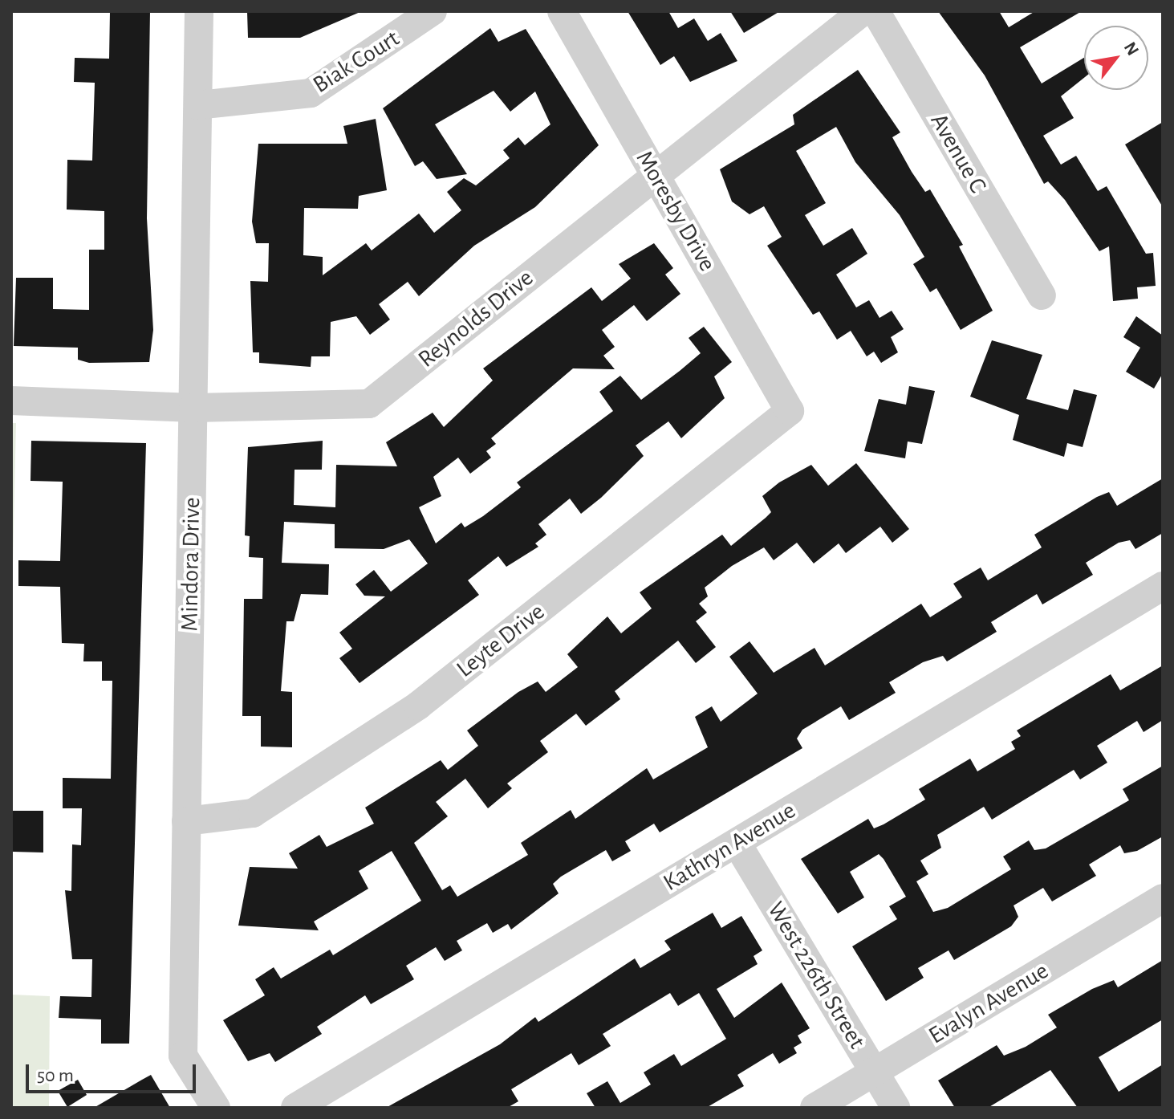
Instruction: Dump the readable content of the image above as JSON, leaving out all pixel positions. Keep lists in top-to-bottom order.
{
  "streets": {
    "street": [
      "Biak Court",
      "Avenue C",
      "Moresby Drive",
      "Reynolds Drive",
      "Mindora Drive",
      "Leyte Drive",
      "Kathryn Avenue",
      "West 226th Street",
      "Evalyn Avenue"
    ]
  },
  "crossings": [
    ["Biak Court", "Mindora Drive"],
    ["Moresby Drive", "Reynolds Drive"],
    ["Moresby Drive", "Leyte Drive"],
    ["Reynolds Drive", "Mindora Drive"],
    ["Mindora Drive", "Leyte Drive"],
    ["Kathryn Avenue", "West 226th Street"],
    ["West 226th Street", "Evalyn Avenue"]
  ],
  "scale_bar": "50 m",
  "north": "top right"
}
